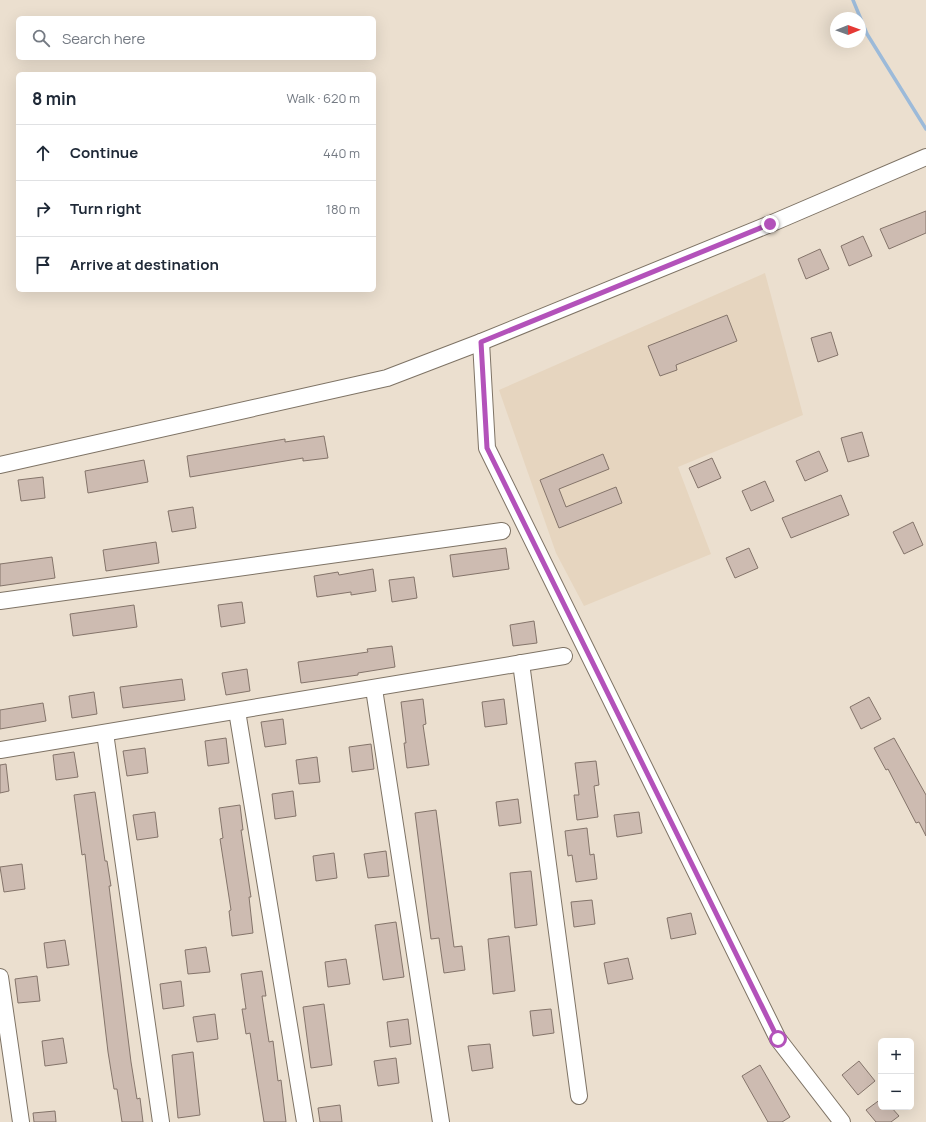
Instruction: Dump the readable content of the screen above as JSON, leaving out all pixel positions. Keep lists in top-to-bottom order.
{
  "north": "right",
  "page": {
    "search": "Search here",
    "heading": ["8 min", "Walk · 620 m"],
    "list": [
      ["Continue", "440 m"],
      ["Turn right", "180 m"],
      "Arrive at destination"
    ],
    "map_buttons": ["+", "−"]
  }
}
